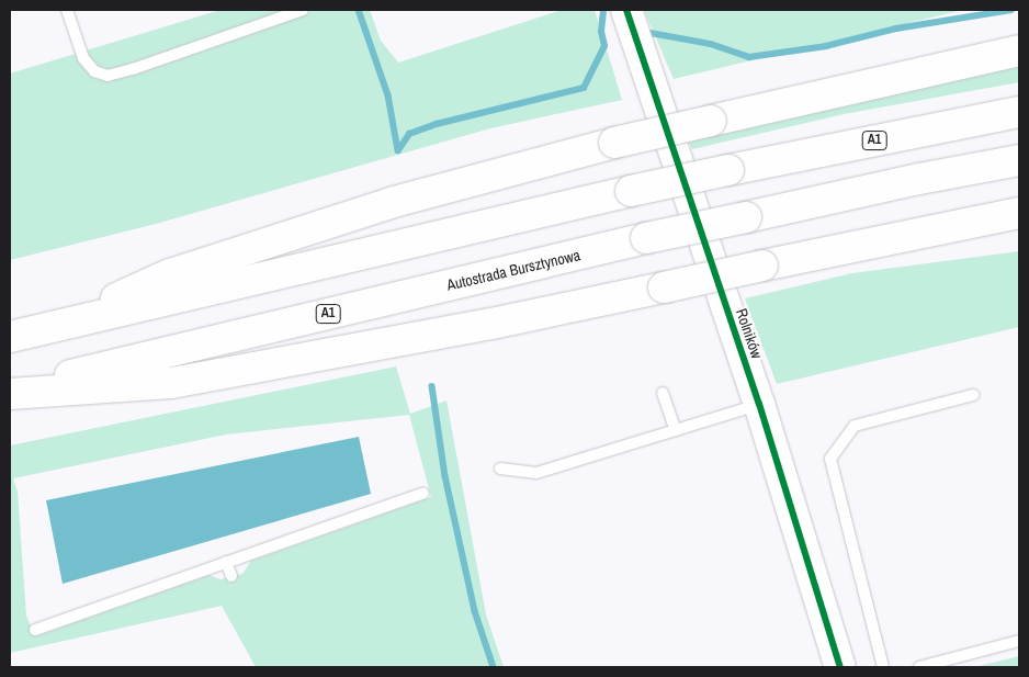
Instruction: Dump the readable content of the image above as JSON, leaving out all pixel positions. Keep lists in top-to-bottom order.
{
  "streets": {
    "main road": ["A1", "Autostrada Bursztynowa", "Rolników"]
  }
}
